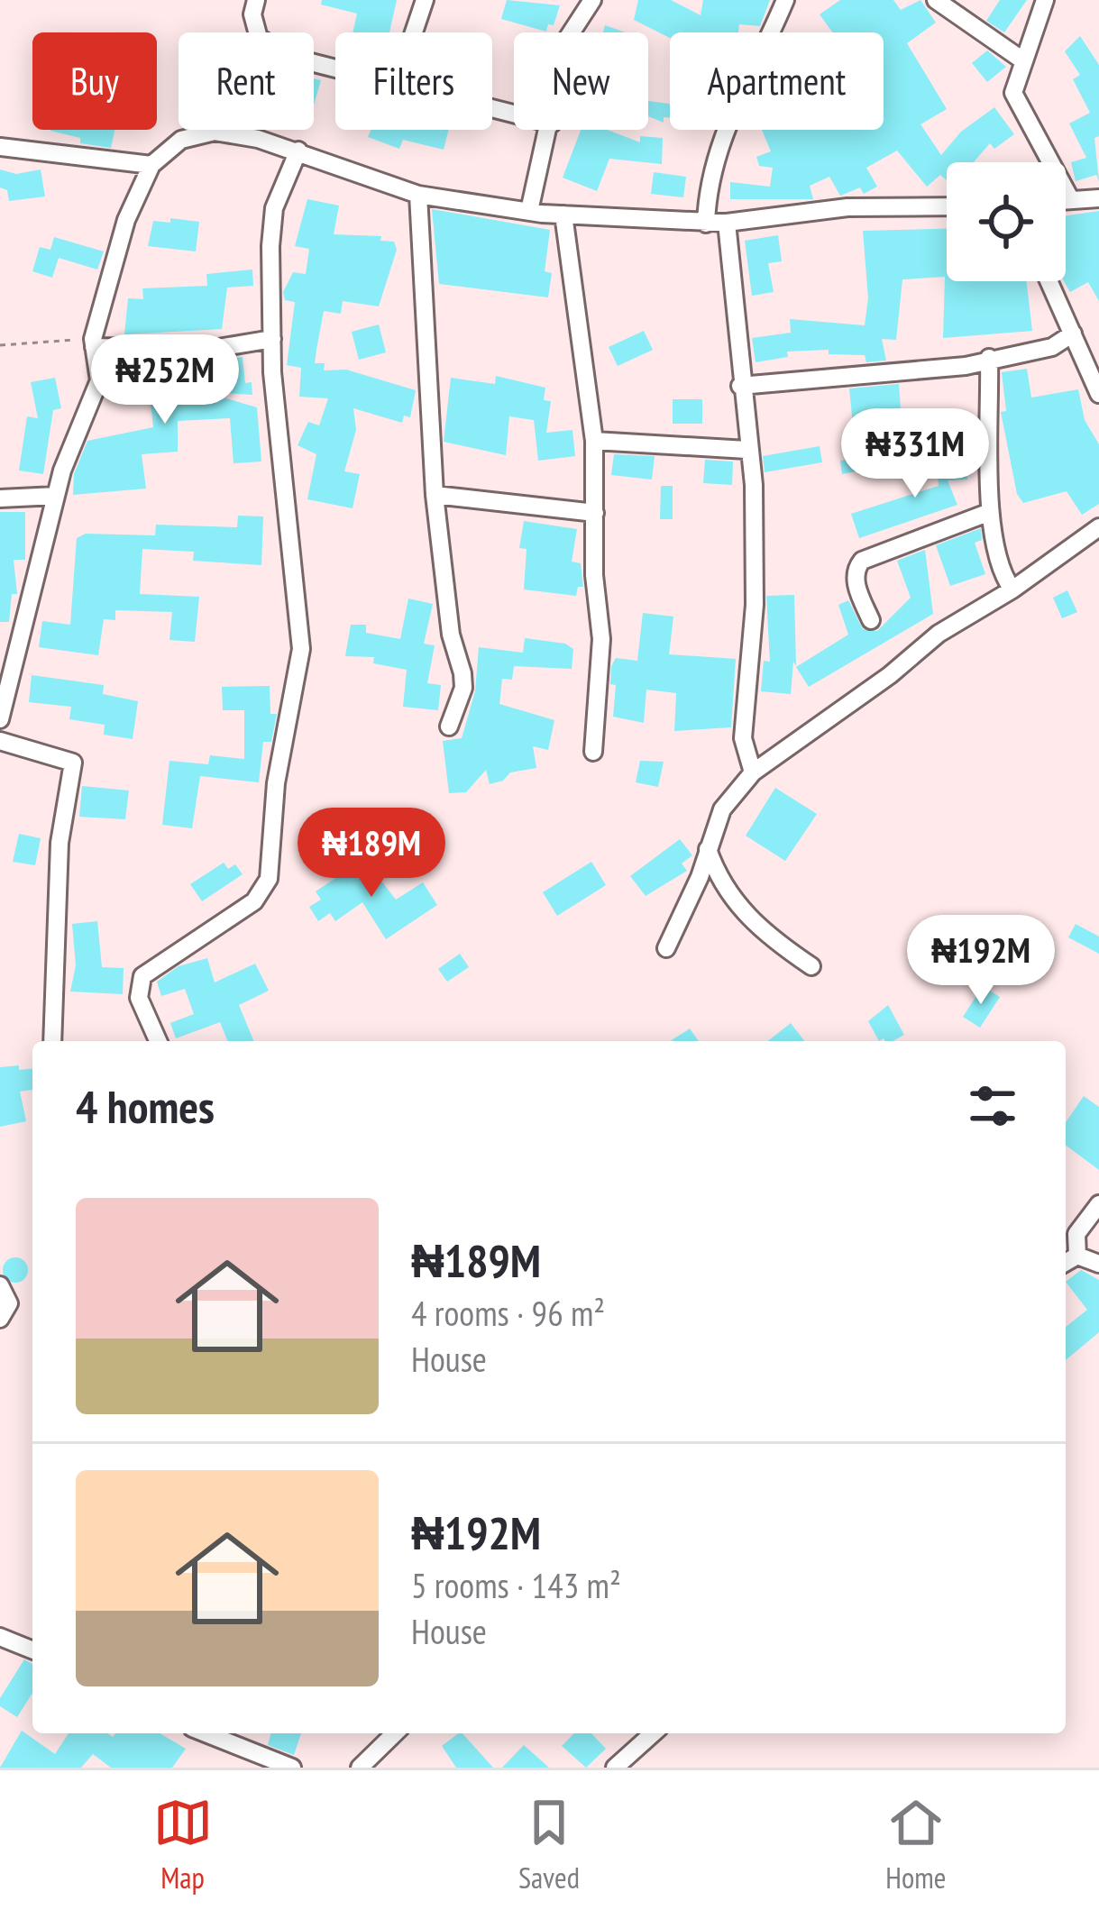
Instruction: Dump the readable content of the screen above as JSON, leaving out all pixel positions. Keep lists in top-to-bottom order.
{
  "page": {
    "chip": [
      "Buy",
      "Rent",
      "Filters",
      "New",
      "Apartment"
    ],
    "price": [
      "₦252M",
      "₦331M",
      "₦189M",
      "₦192M"
    ],
    "heading": "4 homes",
    "list": [
      {
        "name": "₦189M",
        "note": "4 rooms · 96 m² · House"
      },
      {
        "name": "₦192M",
        "note": "5 rooms · 143 m² · House"
      }
    ],
    "tabs": ["Map", "Saved", "Home"]
  }
}
